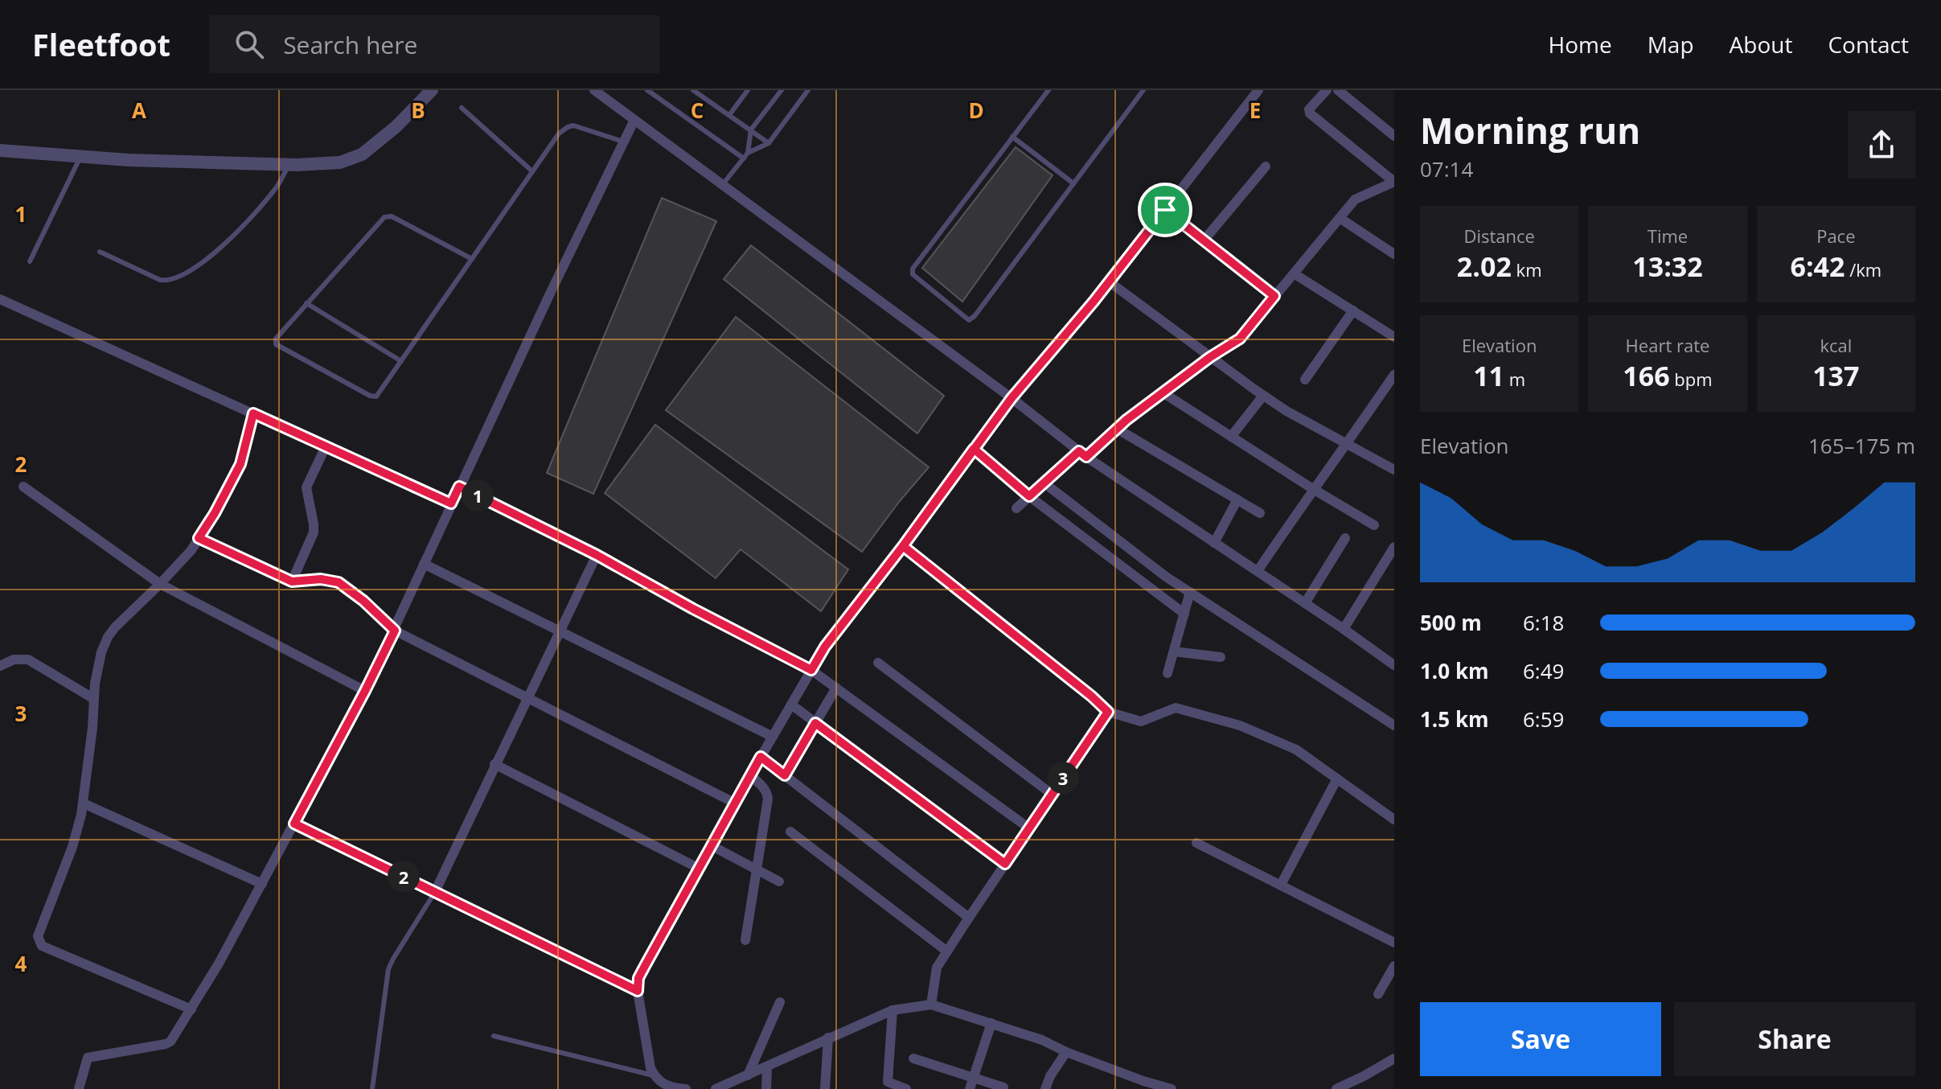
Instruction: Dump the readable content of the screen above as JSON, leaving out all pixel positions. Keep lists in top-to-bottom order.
{
  "page": {
    "header": "Fleetfoot",
    "search": "Search here",
    "nav": [
      "Home",
      "Map",
      "About",
      "Contact"
    ],
    "heading": ["Morning run", "07:14"],
    "stats": [
      ["Distance", "2.02 km"],
      ["Time", "13:32"],
      ["Pace", "6:42 /km"],
      ["Elevation", "11 m"],
      ["Heart rate", "166 bpm"],
      ["kcal", "137"]
    ],
    "chart": ["Elevation", "165–175 m"],
    "pins": ["1", "3", "2"],
    "list": [
      {
        "name": "500 m",
        "note": "6:18"
      },
      {
        "name": "1.0 km",
        "note": "6:49"
      },
      {
        "name": "1.5 km",
        "note": "6:59"
      }
    ],
    "buttons": ["Save", "Share"]
  },
  "grid": {
    "columns": [
      "A",
      "B",
      "C",
      "D",
      "E"
    ],
    "rows": [
      "1",
      "2",
      "3",
      "4"
    ]
  }
}
